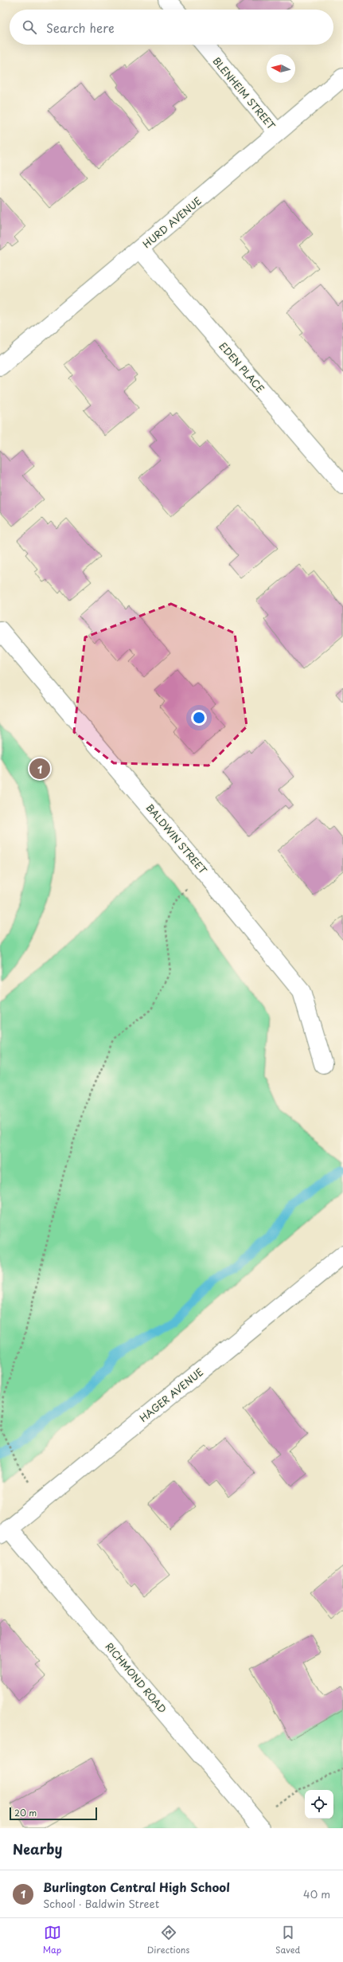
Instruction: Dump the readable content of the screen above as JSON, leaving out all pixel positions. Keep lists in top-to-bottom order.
{
  "streets": {
    "street": [
      "BLENHEIM STREET",
      "HURD AVENUE",
      "EDEN PLACE",
      "BALDWIN STREET",
      "HAGER AVENUE",
      "RICHMOND ROAD"
    ]
  },
  "crossings": [
    ["BLENHEIM STREET", "HURD AVENUE"],
    ["HURD AVENUE", "EDEN PLACE"],
    ["HAGER AVENUE", "RICHMOND ROAD"]
  ],
  "scale_bar": "20 m",
  "north": "left",
  "page": {
    "search": "Search here",
    "pins": "1",
    "scale": "20 m",
    "heading": "Nearby",
    "list": [
      {
        "mark": "1",
        "name": "Burlington Central High School",
        "note": "School · Baldwin Street",
        "value": "40 m"
      }
    ],
    "nav": ["Map", "Directions", "Saved"]
  }
}
